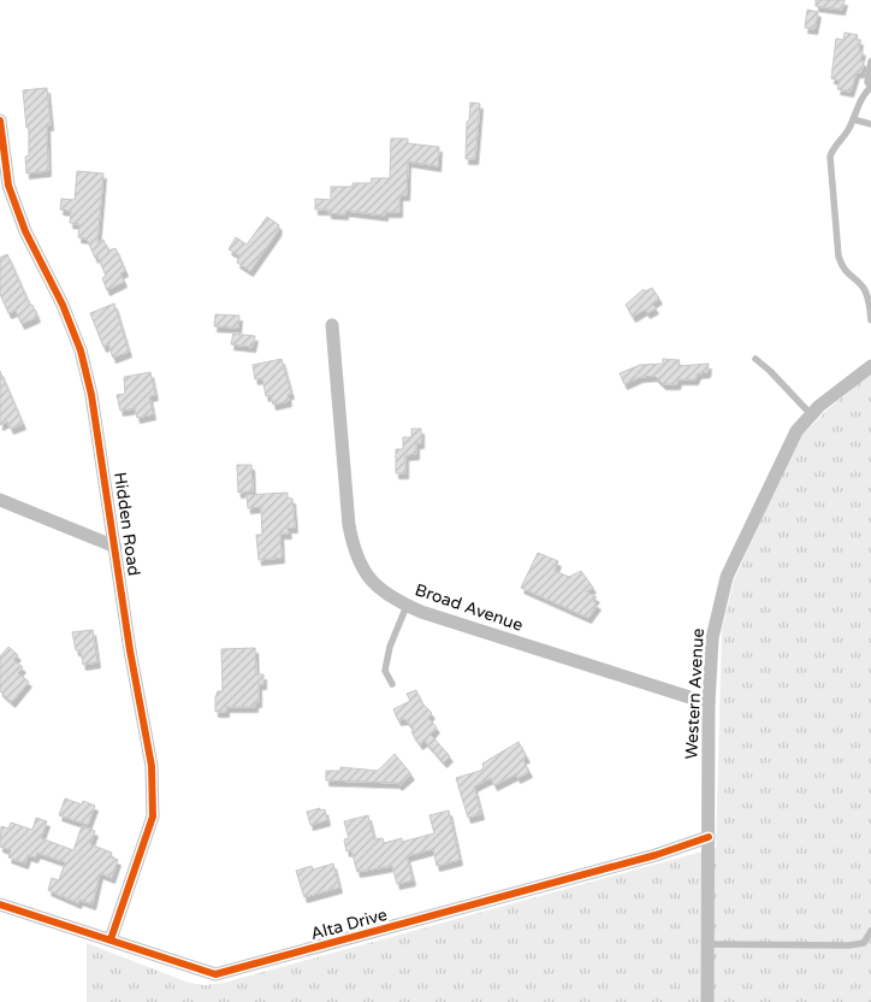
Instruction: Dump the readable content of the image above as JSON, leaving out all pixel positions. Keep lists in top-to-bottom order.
{
  "streets": {
    "street": [
      "Hidden Road",
      "Broad Avenue",
      "Western Avenue",
      "Alta Drive"
    ]
  },
  "crossings": [
    ["Hidden Road", "Alta Drive"],
    ["Broad Avenue", "Western Avenue"],
    ["Western Avenue", "Alta Drive"]
  ]
}
